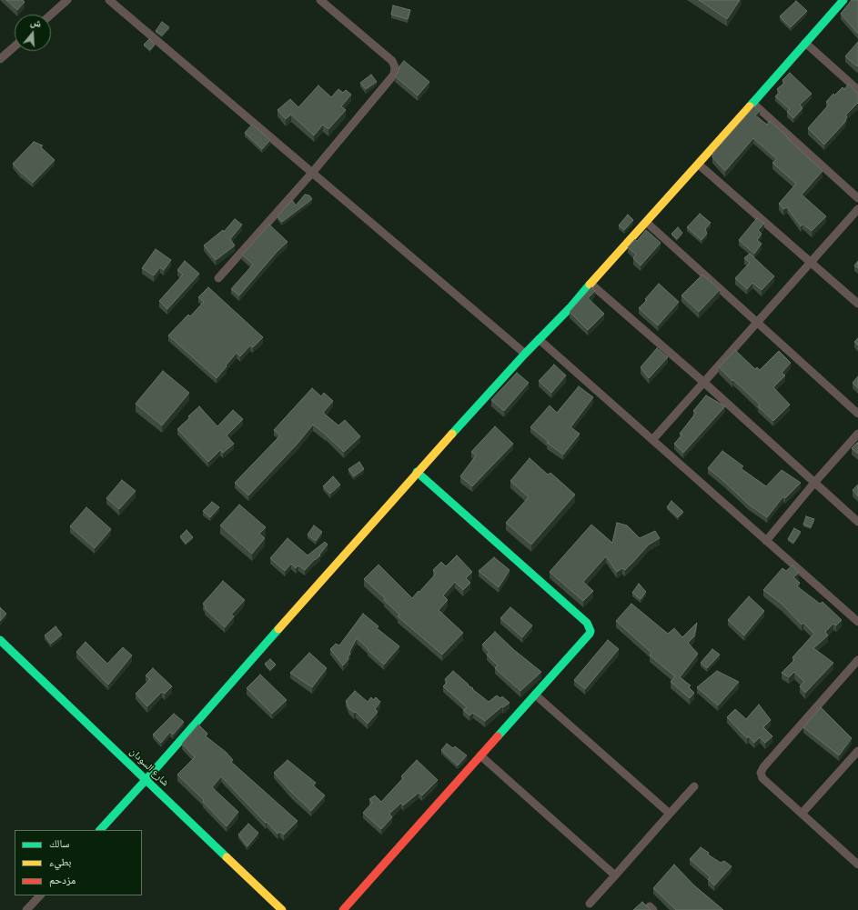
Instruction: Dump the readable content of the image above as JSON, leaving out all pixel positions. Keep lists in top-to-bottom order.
{
  "streets": {
    "street": ["شارع السودان"]
  },
  "legend": ["سالك", "بطيء", "مزدحم"],
  "north": "top"
}
